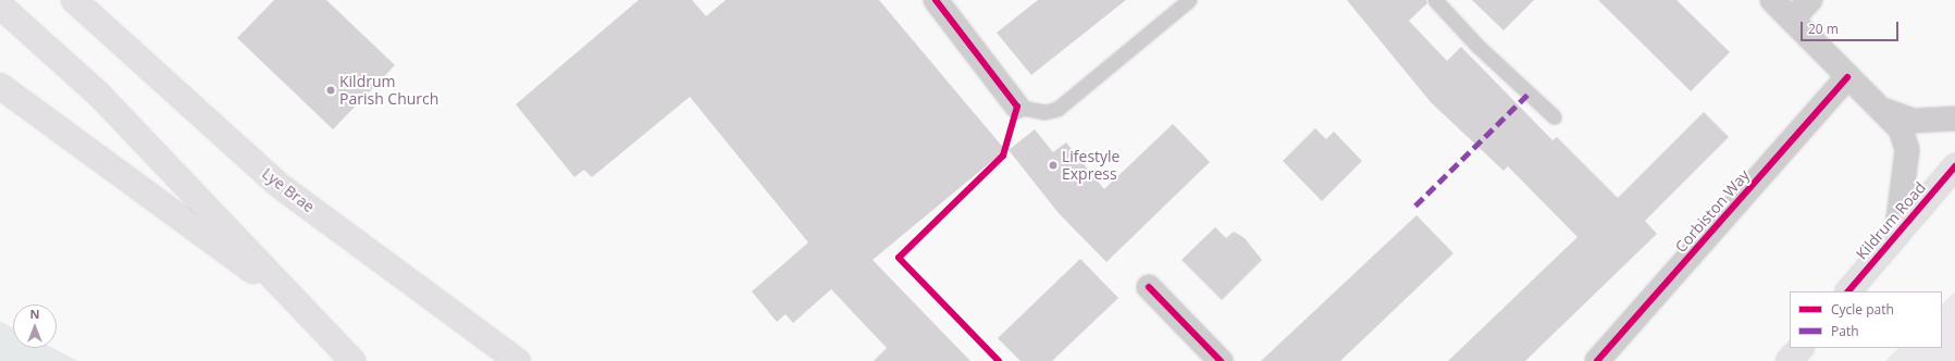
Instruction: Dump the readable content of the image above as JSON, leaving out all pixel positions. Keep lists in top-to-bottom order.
{
  "streets": {
    "main road": ["Lye Brae", "Kildrum Road"],
    "street": ["Corbiston Way"]
  },
  "places": ["Kildrum Parish Church", "Lifestyle Express"],
  "legend": ["Cycle path", "Path"],
  "scale_bar": "20 m",
  "north": "top"
}
